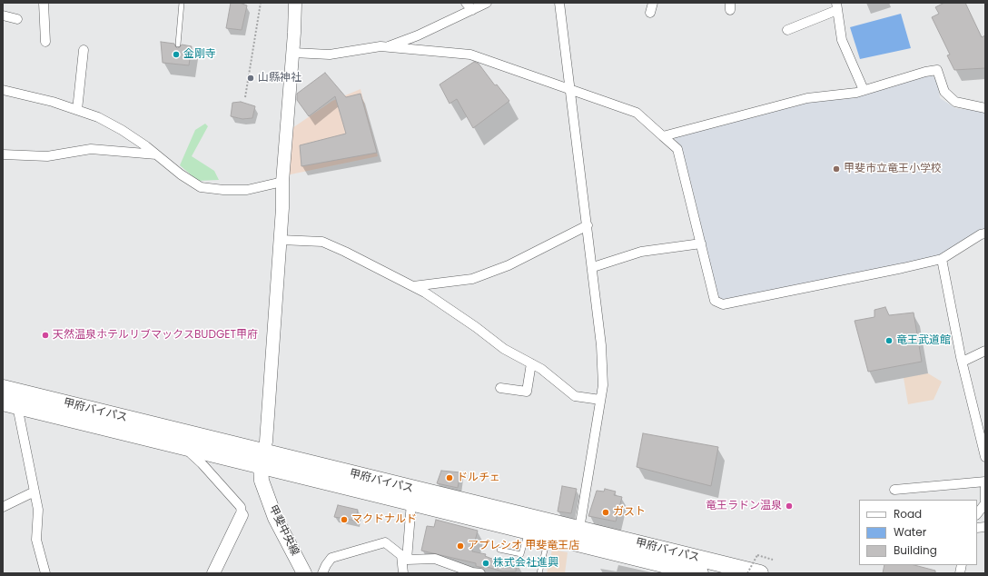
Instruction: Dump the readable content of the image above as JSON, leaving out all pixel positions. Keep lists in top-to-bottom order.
{
  "streets": {
    "highway": ["甲府バイパス"],
    "main road": ["甲斐中央線"]
  },
  "crossings": [
    ["甲府バイパス", "甲斐中央線"]
  ],
  "places": [
    "金剛寺",
    "山縣神社",
    "甲斐市立竜王小学校",
    "天然温泉ホテルリブマックスBUDGET甲府",
    "竜王武道館",
    "ドルチェ",
    "竜王ラドン温泉",
    "ガスト",
    "マクドナルド",
    "アプレシオ 甲斐竜王店",
    "株式会社進興"
  ],
  "legend": ["Road", "Water", "Building"]
}
